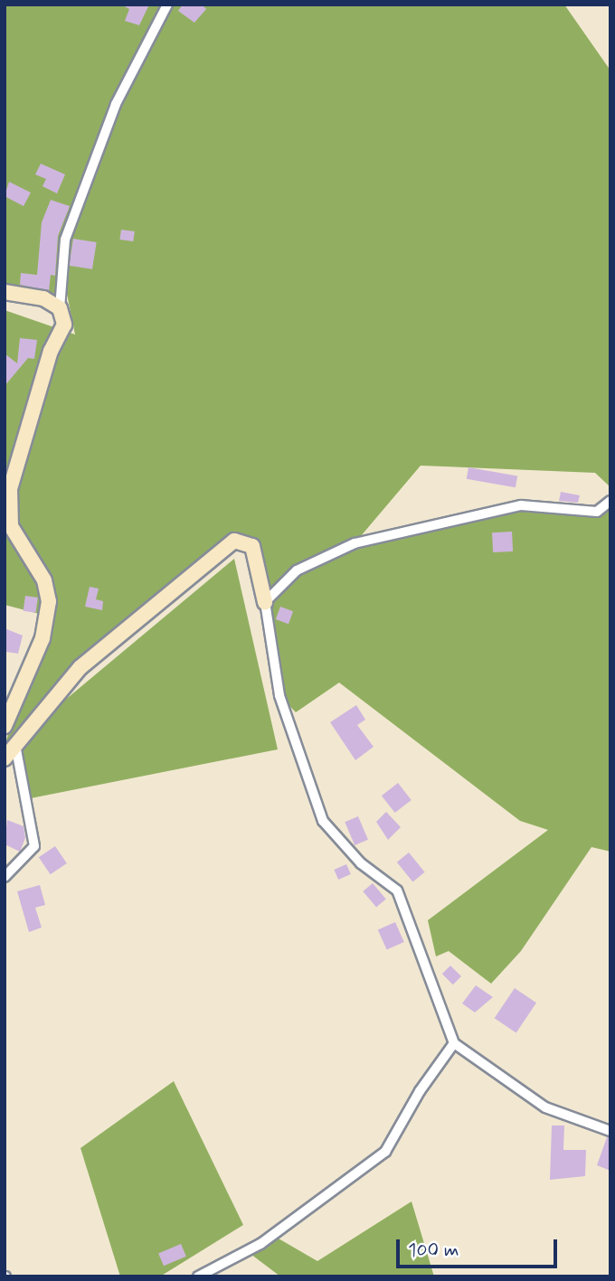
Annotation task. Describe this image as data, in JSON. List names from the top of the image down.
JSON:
{
  "scale_bar": "100 m"
}
